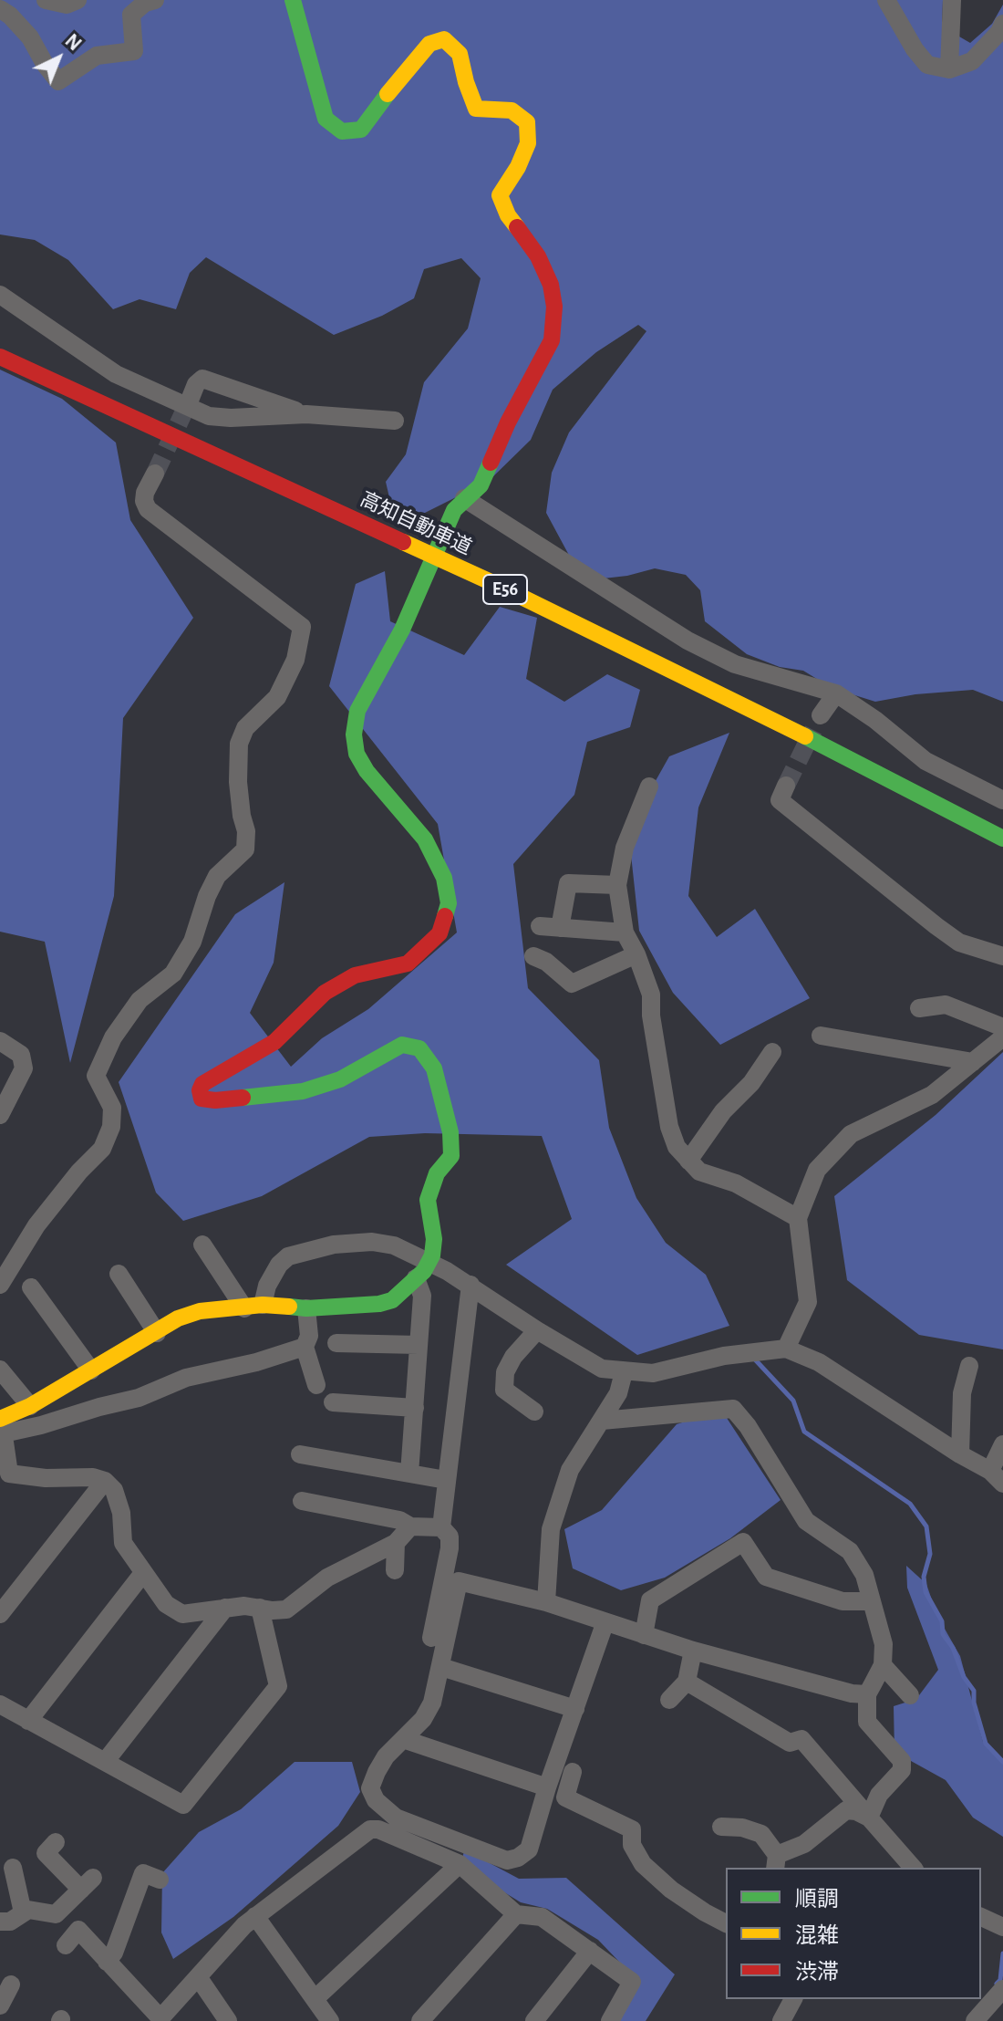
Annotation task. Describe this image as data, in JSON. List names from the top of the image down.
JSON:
{
  "streets": {
    "main road": ["高知自動車道", "E56"]
  },
  "legend": ["順調", "混雑", "渋滞"],
  "north": "top right"
}
